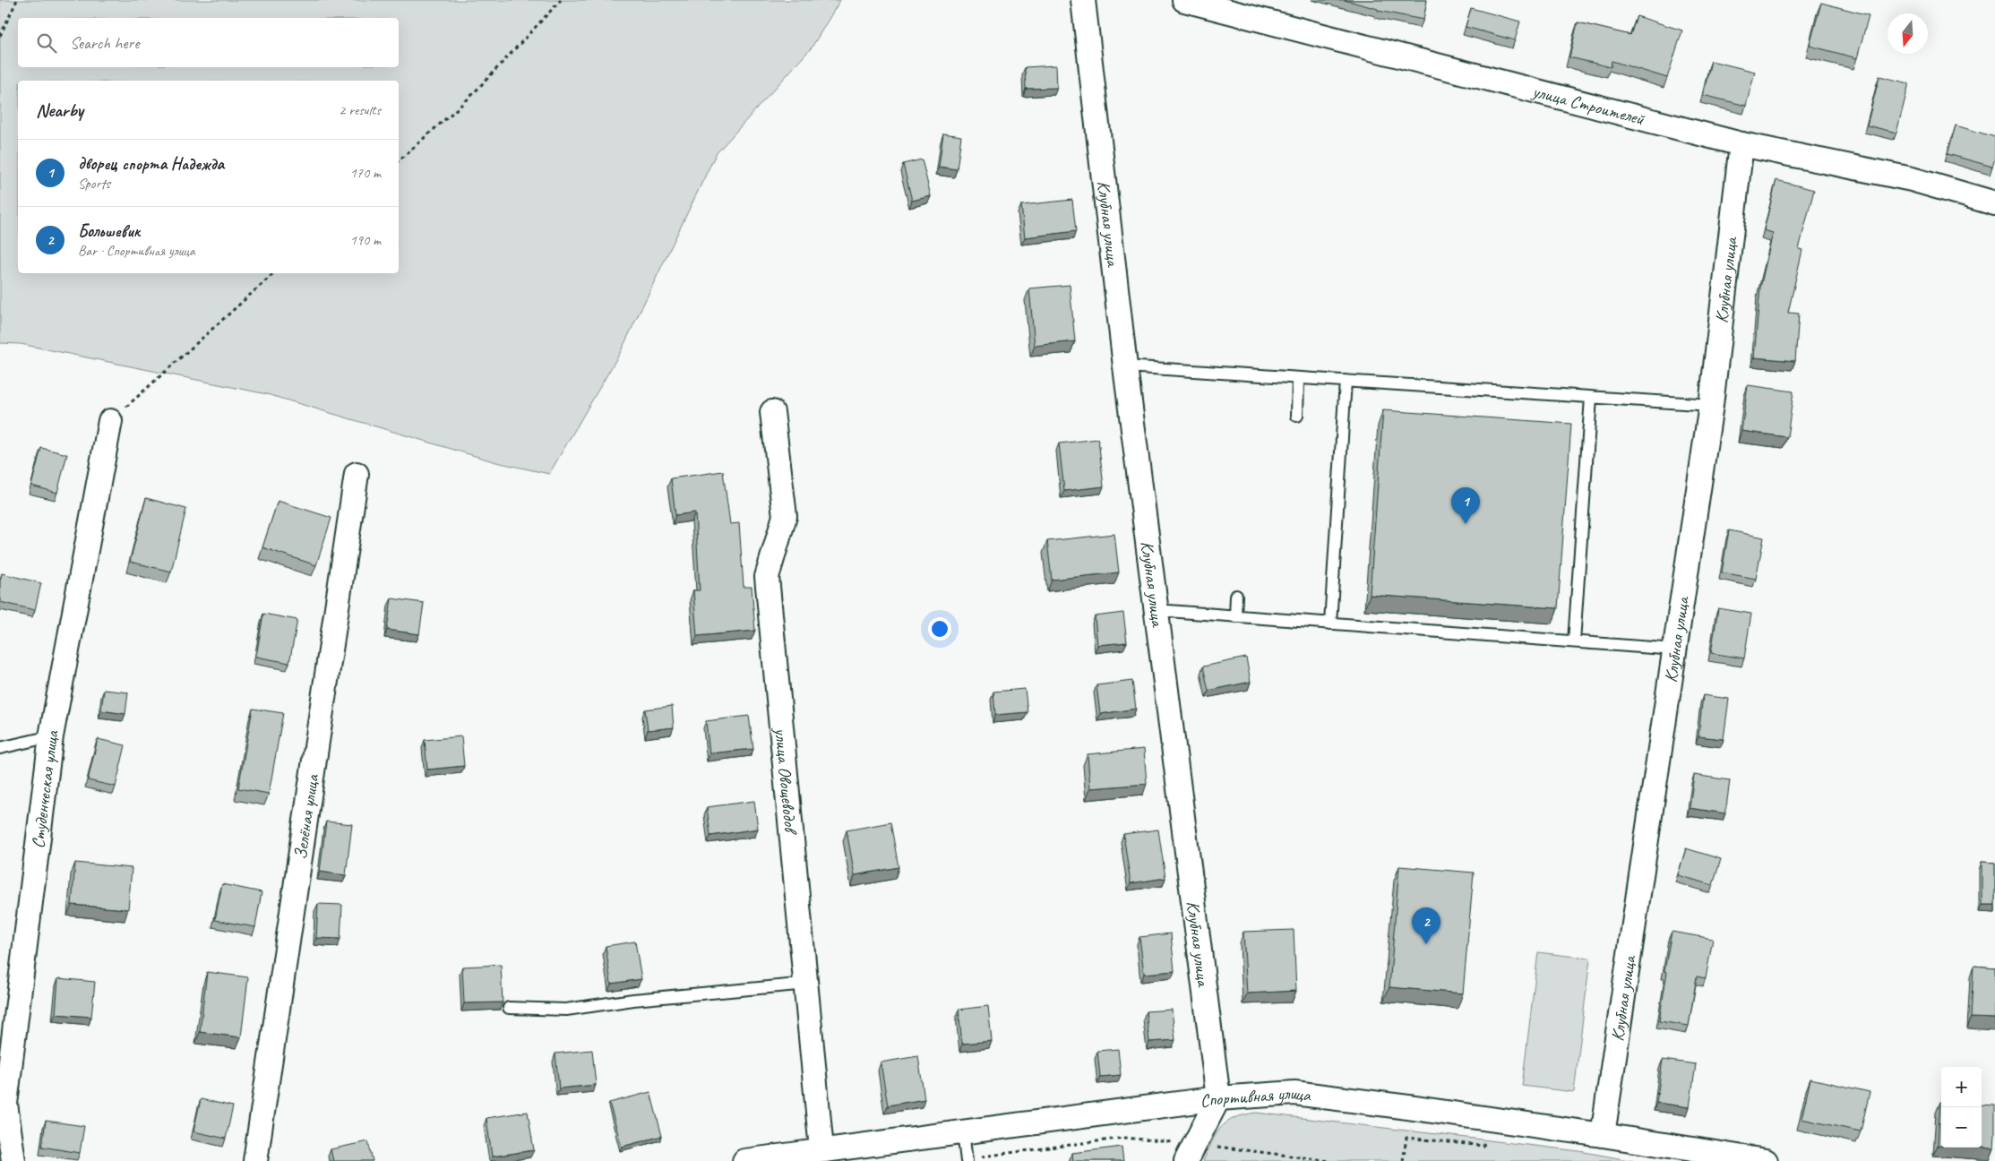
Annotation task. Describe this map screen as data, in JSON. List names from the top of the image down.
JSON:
{
  "streets": {
    "street": [
      "улица Строителей",
      "Клубная улица",
      "улица Овощеводов",
      "Студенческая улица",
      "Зелёная улица",
      "Спортивная улица"
    ]
  },
  "crossings": [
    ["улица Строителей", "Клубная улица"],
    ["Клубная улица", "Спортивная улица"],
    ["улица Овощеводов", "Спортивная улица"]
  ],
  "north": "bottom",
  "page": {
    "search": "Search here",
    "heading": ["Nearby", "2 results"],
    "list": [
      {
        "mark": "1",
        "name": "дворец спорта Надежда",
        "note": "Sports",
        "value": "170 m"
      },
      {
        "mark": "2",
        "name": "Большевик",
        "note": "Bar · Спортивная улица",
        "value": "190 m"
      }
    ],
    "pins": ["1", "2"],
    "map_buttons": ["+", "−"]
  }
}
